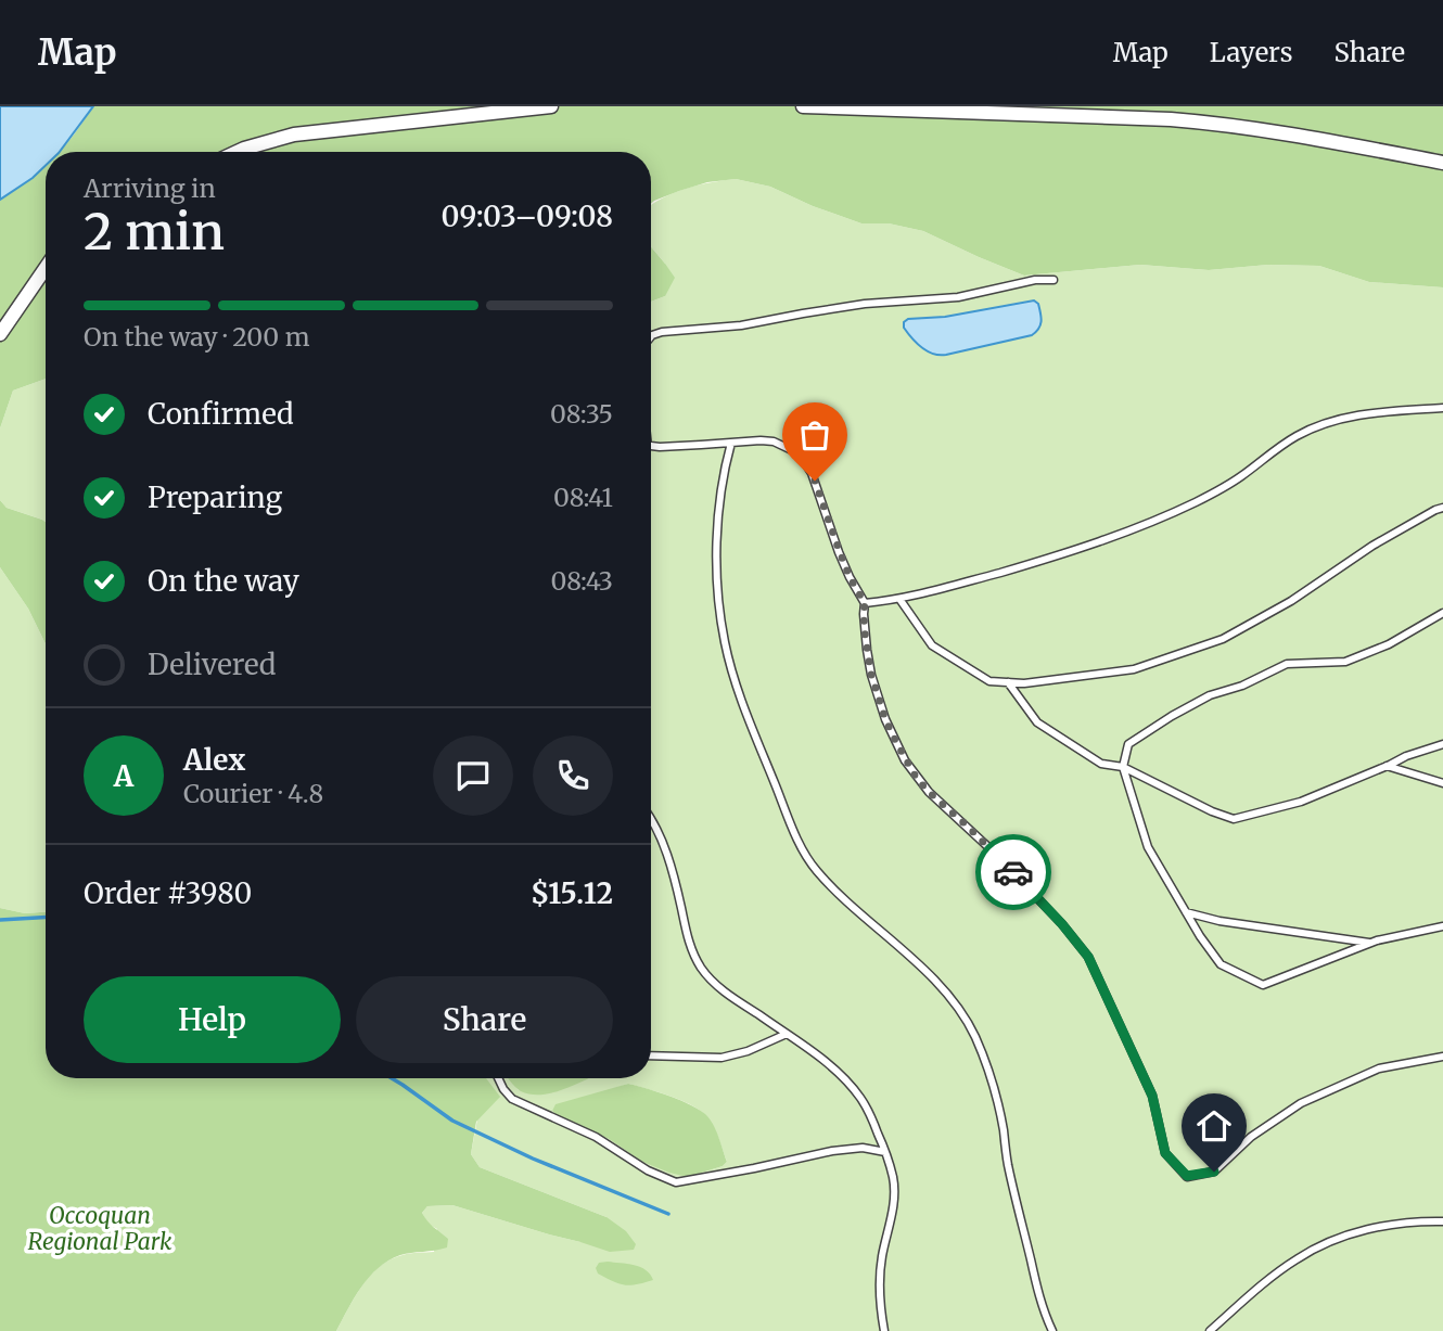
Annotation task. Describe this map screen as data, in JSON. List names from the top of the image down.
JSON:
{
  "parks": ["Occoquan Regional Park"],
  "page": {
    "header": "Map",
    "nav": ["Map", "Layers", "Share"],
    "heading": ["2 min", "Arriving in", "09:03–09:08"],
    "panel": [
      "Alex",
      "Courier · 4.8",
      "Order #3980",
      "$15.12"
    ],
    "bar": "On the way · 200 m",
    "list": [
      ["Confirmed", "08:35"],
      ["Preparing", "08:41"],
      ["On the way", "08:43"],
      "Delivered"
    ],
    "round": "A",
    "buttons": ["Help", "Share"]
  }
}
